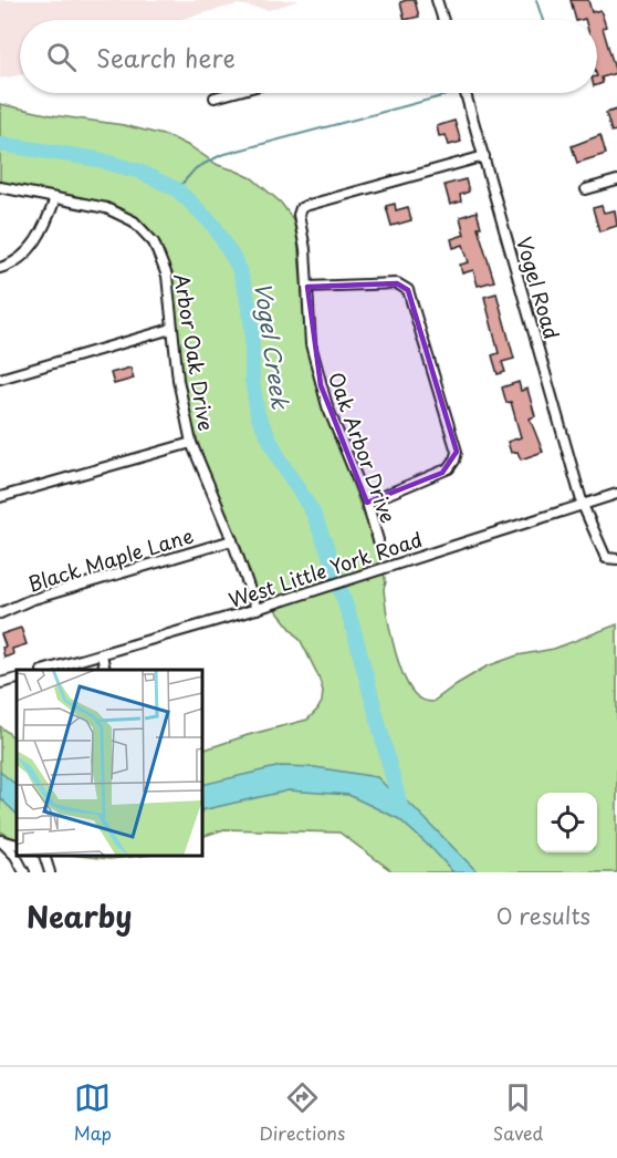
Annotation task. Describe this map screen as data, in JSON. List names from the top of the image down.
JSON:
{
  "streets": {
    "street": [
      "Vogel Road",
      "Arbor Oak Drive",
      "Oak Arbor Drive",
      "Black Maple Lane",
      "West Little York Road"
    ]
  },
  "crossings": [
    ["Vogel Road", "Oak Arbor Drive"],
    ["Vogel Road", "West Little York Road"],
    ["Arbor Oak Drive", "Black Maple Lane"],
    ["Arbor Oak Drive", "West Little York Road"]
  ],
  "water": ["Vogel Creek"],
  "page": {
    "search": "Search here",
    "heading": ["Nearby", "0 results"],
    "nav": ["Map", "Directions", "Saved"]
  }
}
